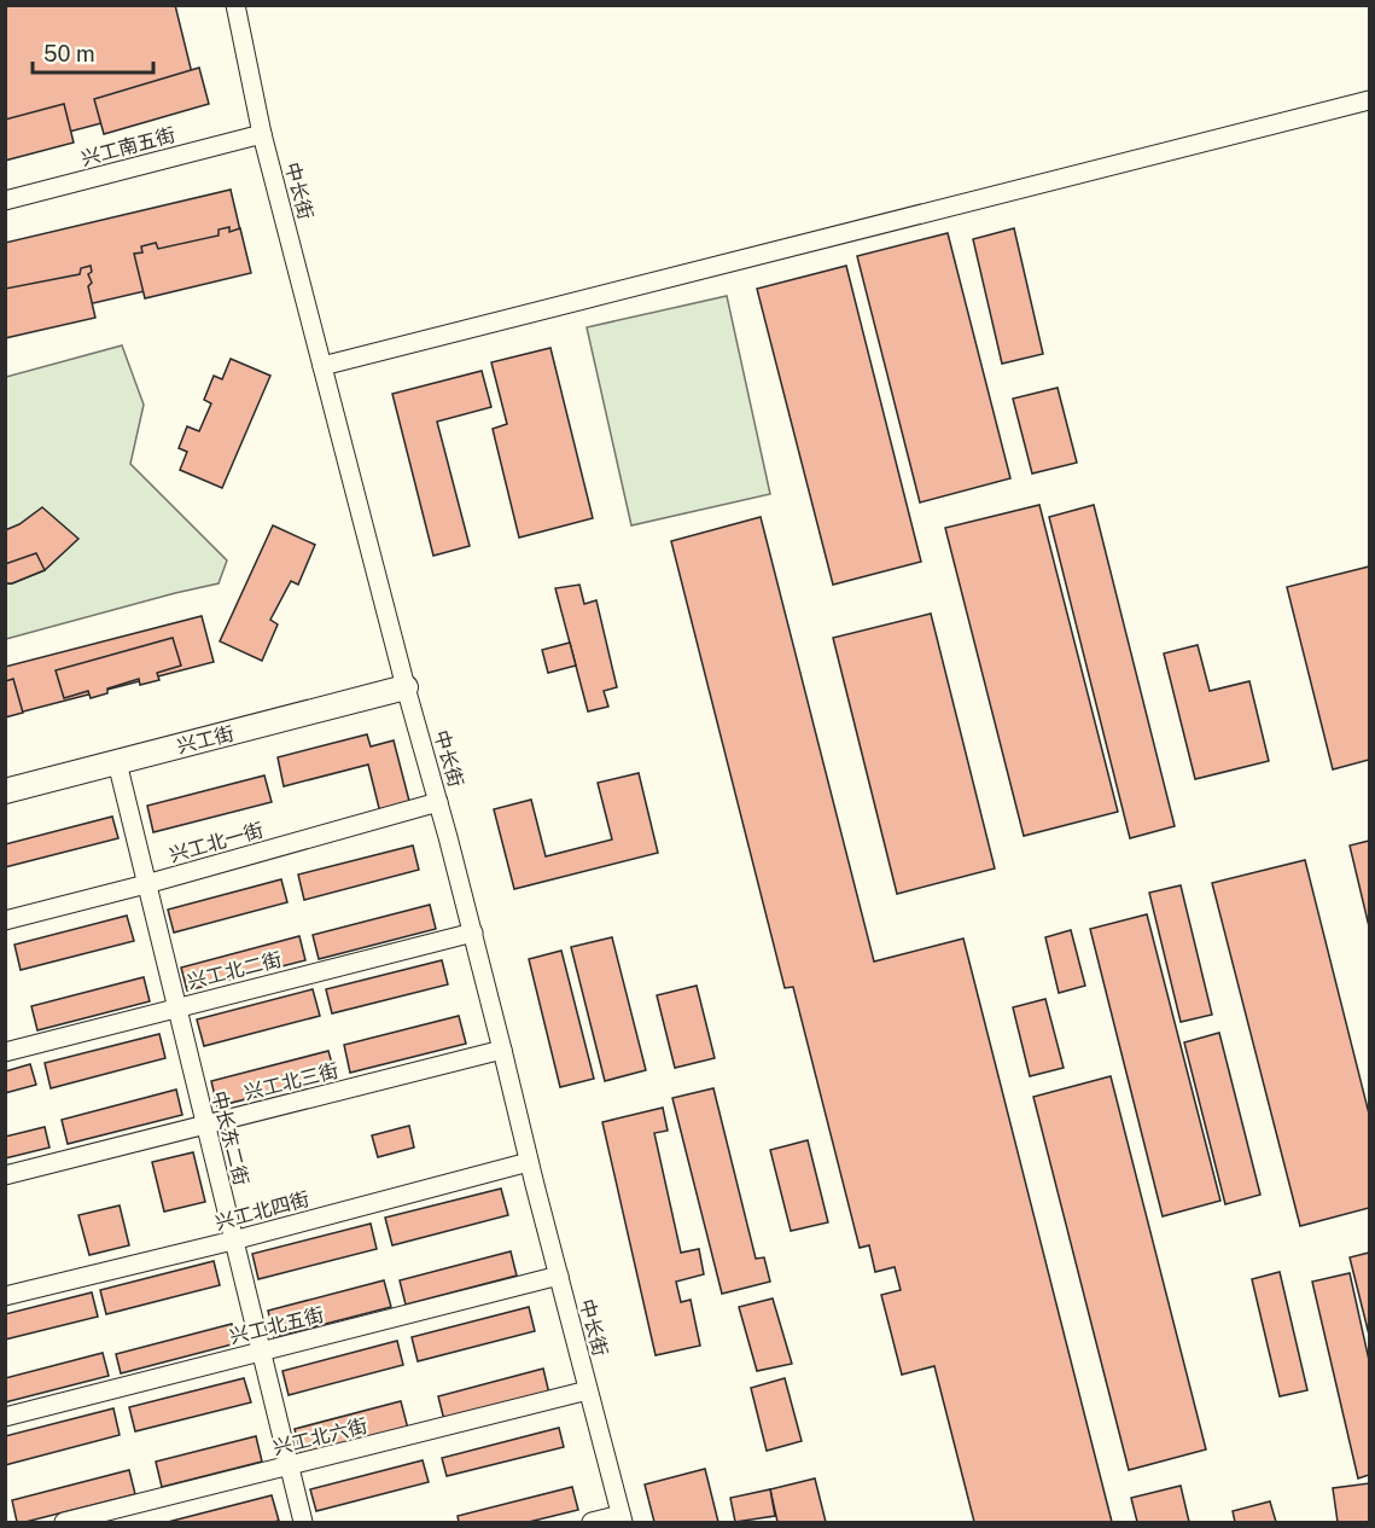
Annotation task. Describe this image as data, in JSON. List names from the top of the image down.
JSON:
{
  "streets": {
    "main road": ["兴工街"],
    "street": [
      "兴工南五街",
      "中长街",
      "兴工北一街",
      "兴工北二街",
      "兴工北三街",
      "中长东二街",
      "兴工北四街",
      "兴工北五街",
      "兴工北六街"
    ]
  },
  "crossings": [
    ["兴工南五街", "中长街"],
    ["中长街", "兴工街"],
    ["中长街", "兴工北一街"],
    ["中长街", "兴工北二街"],
    ["中长街", "兴工北三街"],
    ["中长街", "兴工北四街"],
    ["中长街", "兴工北五街"],
    ["中长街", "兴工北六街"],
    ["兴工街", "中长东二街"],
    ["兴工北一街", "中长东二街"],
    ["兴工北二街", "中长东二街"],
    ["兴工北三街", "中长东二街"],
    ["中长东二街", "兴工北四街"],
    ["中长东二街", "兴工北五街"],
    ["中长东二街", "兴工北六街"]
  ],
  "scale_bar": "50 m"
}
